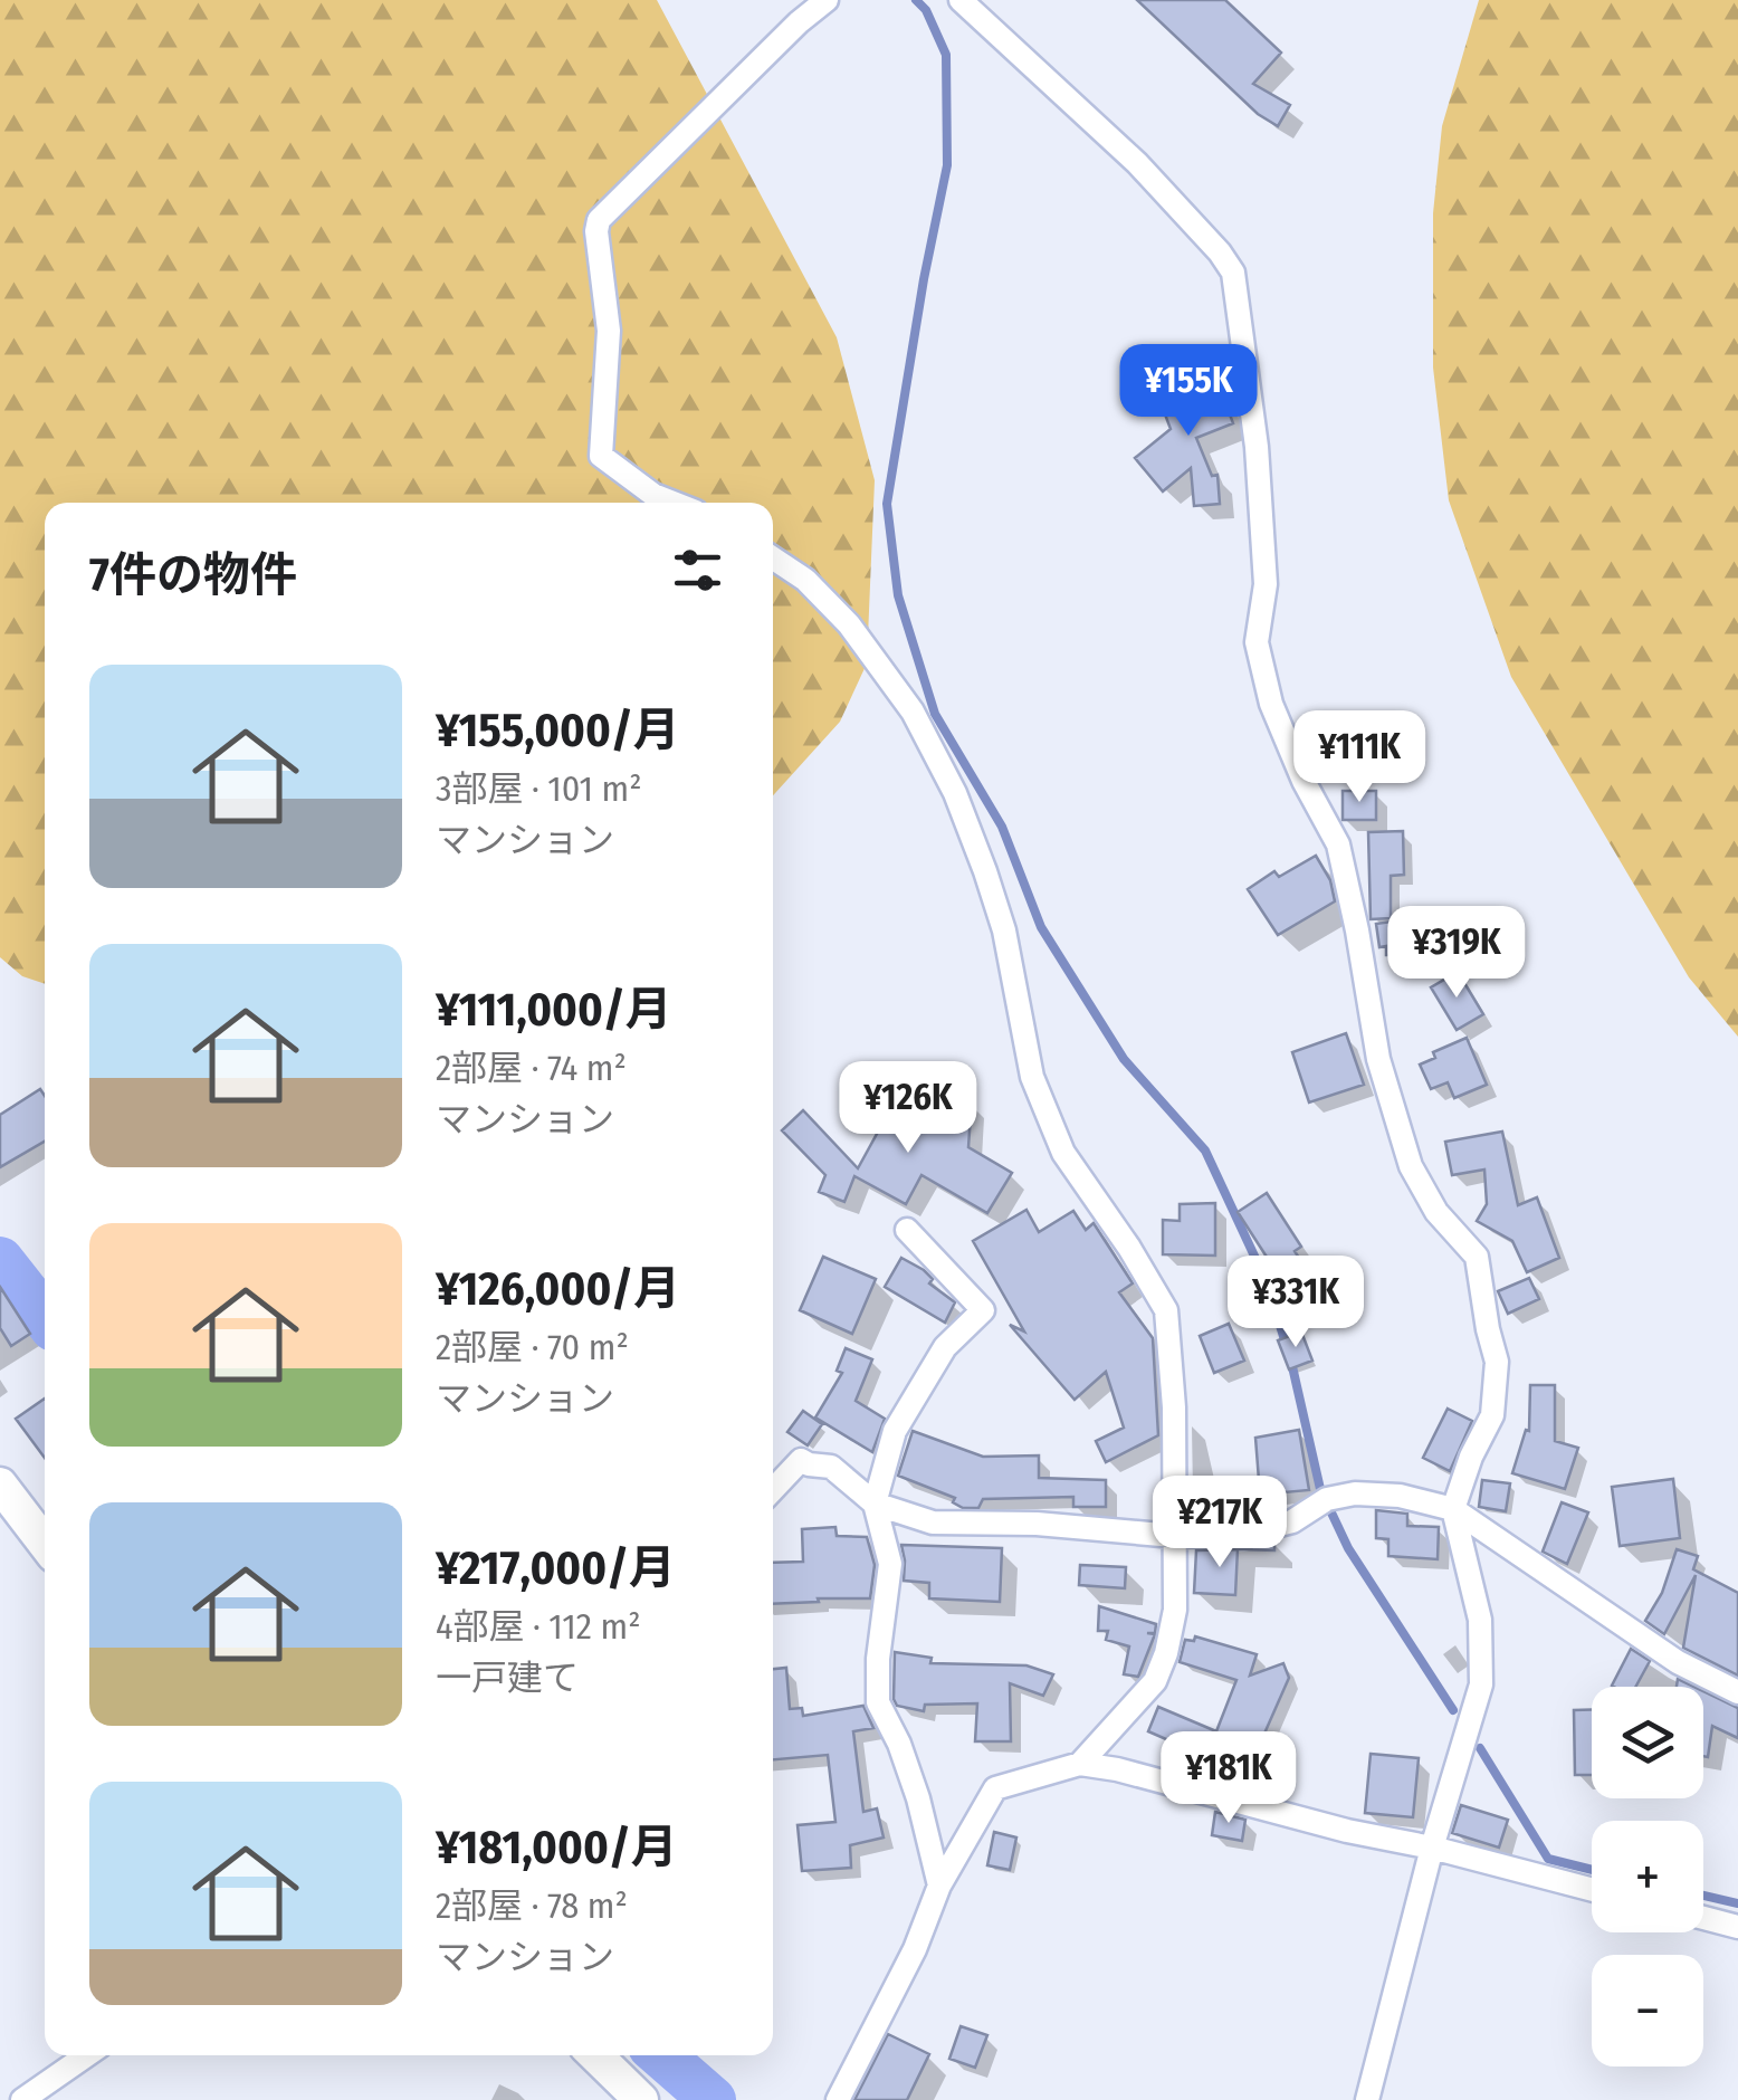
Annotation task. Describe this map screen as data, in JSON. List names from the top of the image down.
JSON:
{
  "page": {
    "price": [
      "¥155K",
      "¥111K",
      "¥319K",
      "¥126K",
      "¥331K",
      "¥217K",
      "¥181K"
    ],
    "heading": "7件の物件",
    "list": [
      {
        "name": "¥155,000/月",
        "note": "3部屋 · 101 m² · マンション"
      },
      {
        "name": "¥111,000/月",
        "note": "2部屋 · 74 m² · マンション"
      },
      {
        "name": "¥126,000/月",
        "note": "2部屋 · 70 m² · マンション"
      },
      {
        "name": "¥217,000/月",
        "note": "4部屋 · 112 m² · 一戸建て"
      },
      {
        "name": "¥181,000/月",
        "note": "2部屋 · 78 m² · マンション"
      }
    ],
    "map_buttons": ["+", "−"]
  }
}
